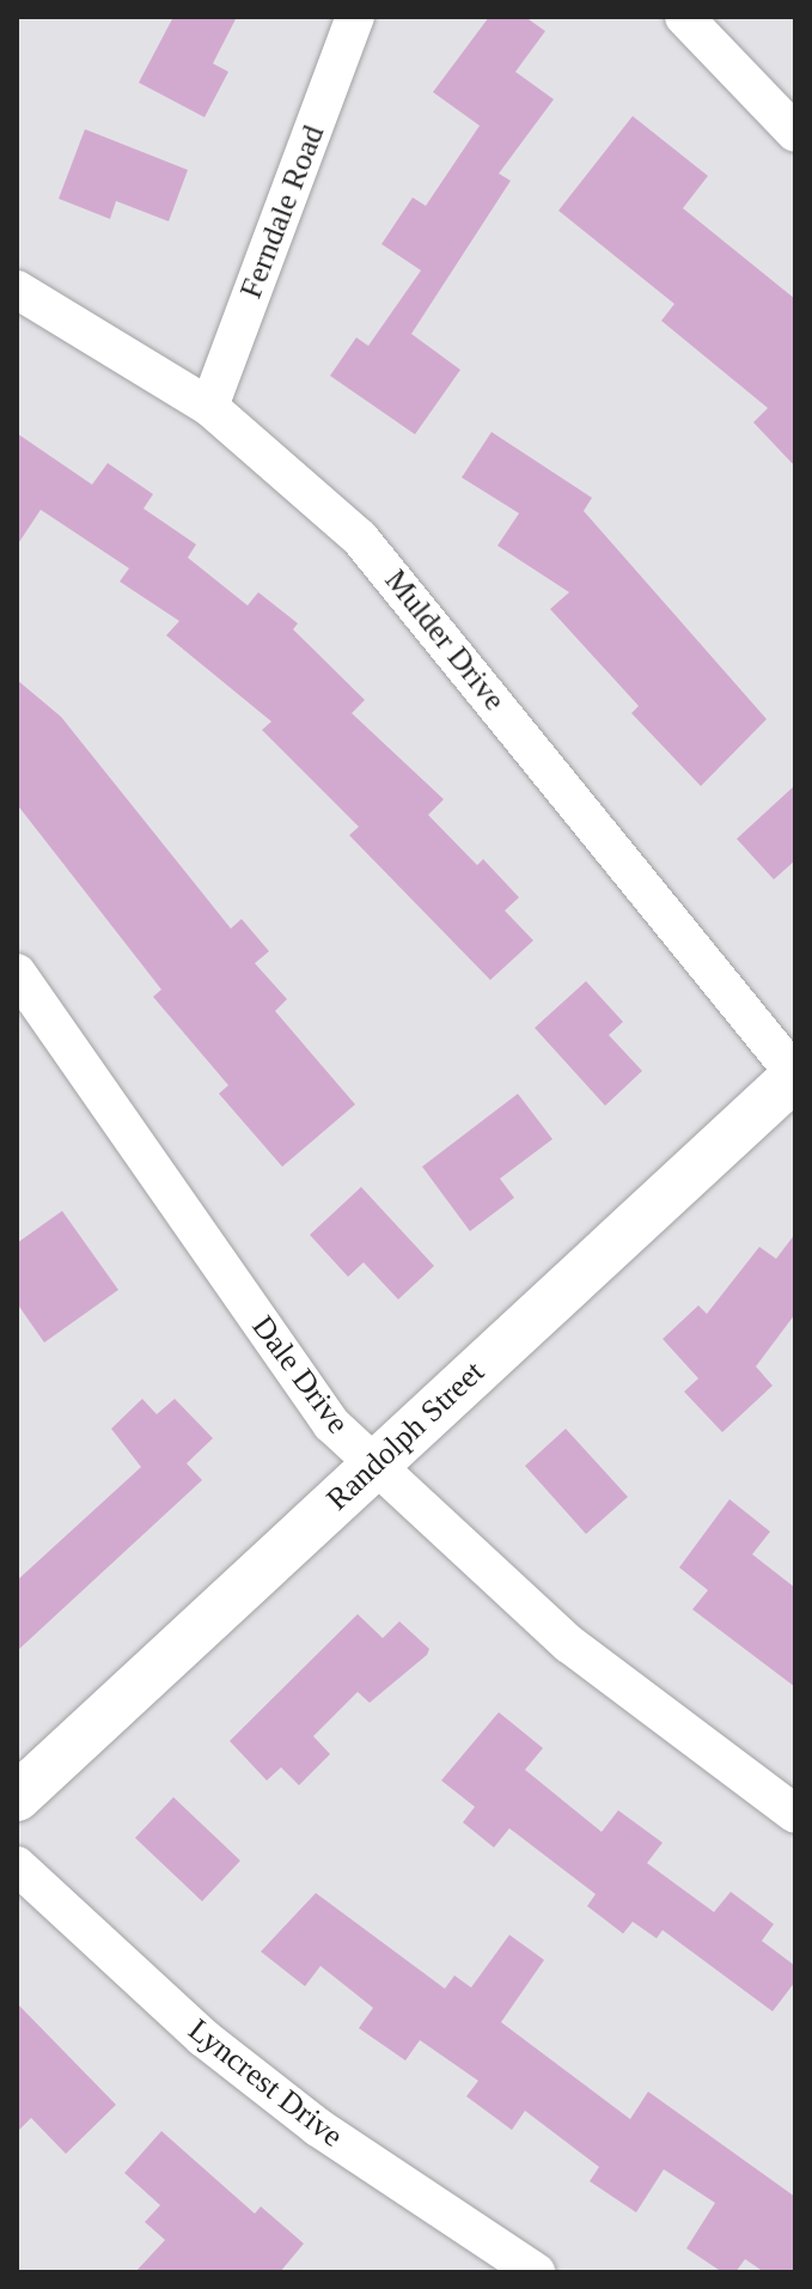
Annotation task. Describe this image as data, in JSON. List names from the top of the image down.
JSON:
{
  "streets": {
    "street": [
      "Ferndale Road",
      "Mulder Drive",
      "Dale Drive",
      "Randolph Street",
      "Lyncrest Drive"
    ]
  },
  "crossings": [
    ["Ferndale Road", "Mulder Drive"],
    ["Mulder Drive", "Randolph Street"],
    ["Dale Drive", "Randolph Street"]
  ]
}
